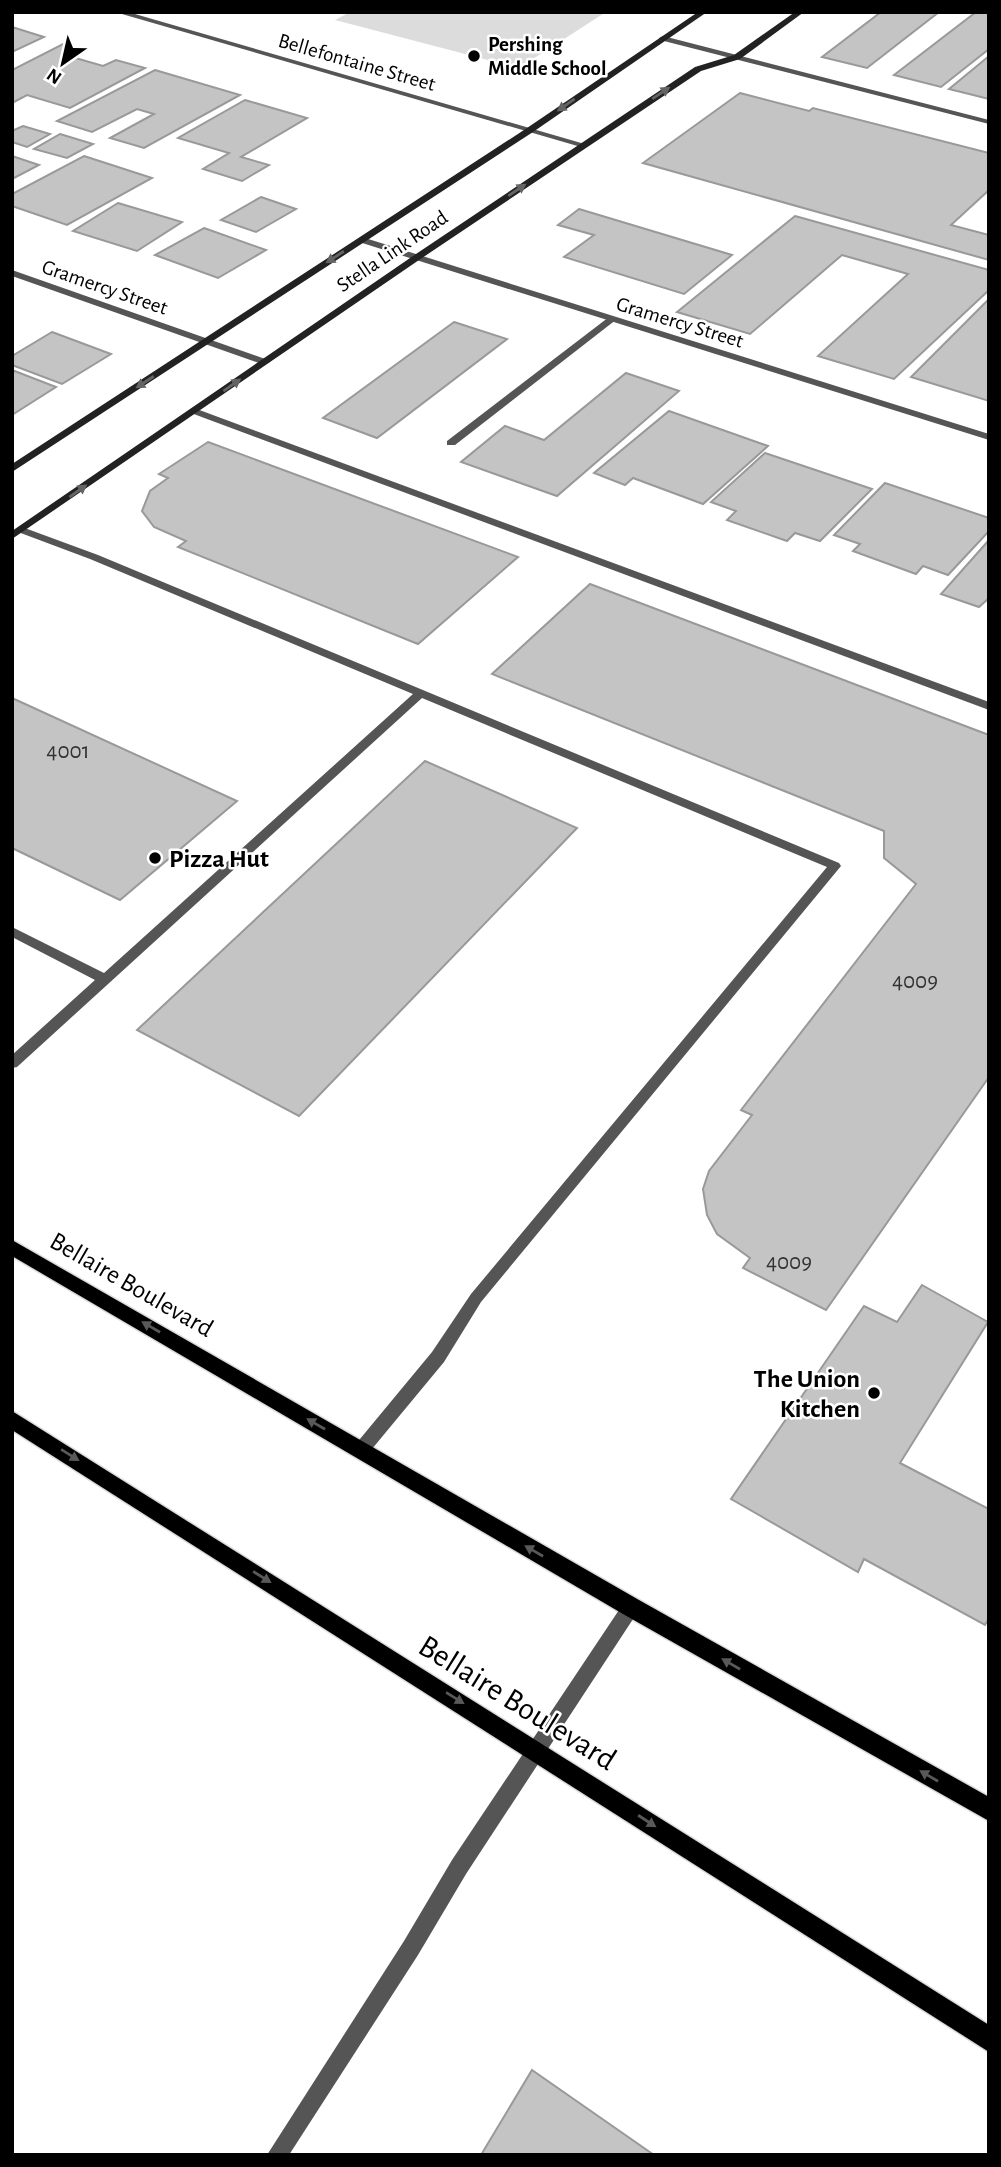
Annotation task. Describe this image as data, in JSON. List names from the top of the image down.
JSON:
{
  "streets": {
    "main road": ["Stella Link Road", "Bellaire Boulevard"],
    "street": ["Bellefontaine Street", "Gramercy Street"]
  },
  "crossings": [
    ["Bellefontaine Street", "Stella Link Road"],
    ["Stella Link Road", "Gramercy Street"]
  ],
  "places": ["Pershing Middle School", "Pizza Hut", "The Union Kitchen"],
  "house_numbers": ["4001", "4009", "4009"],
  "north": "bottom left"
}
